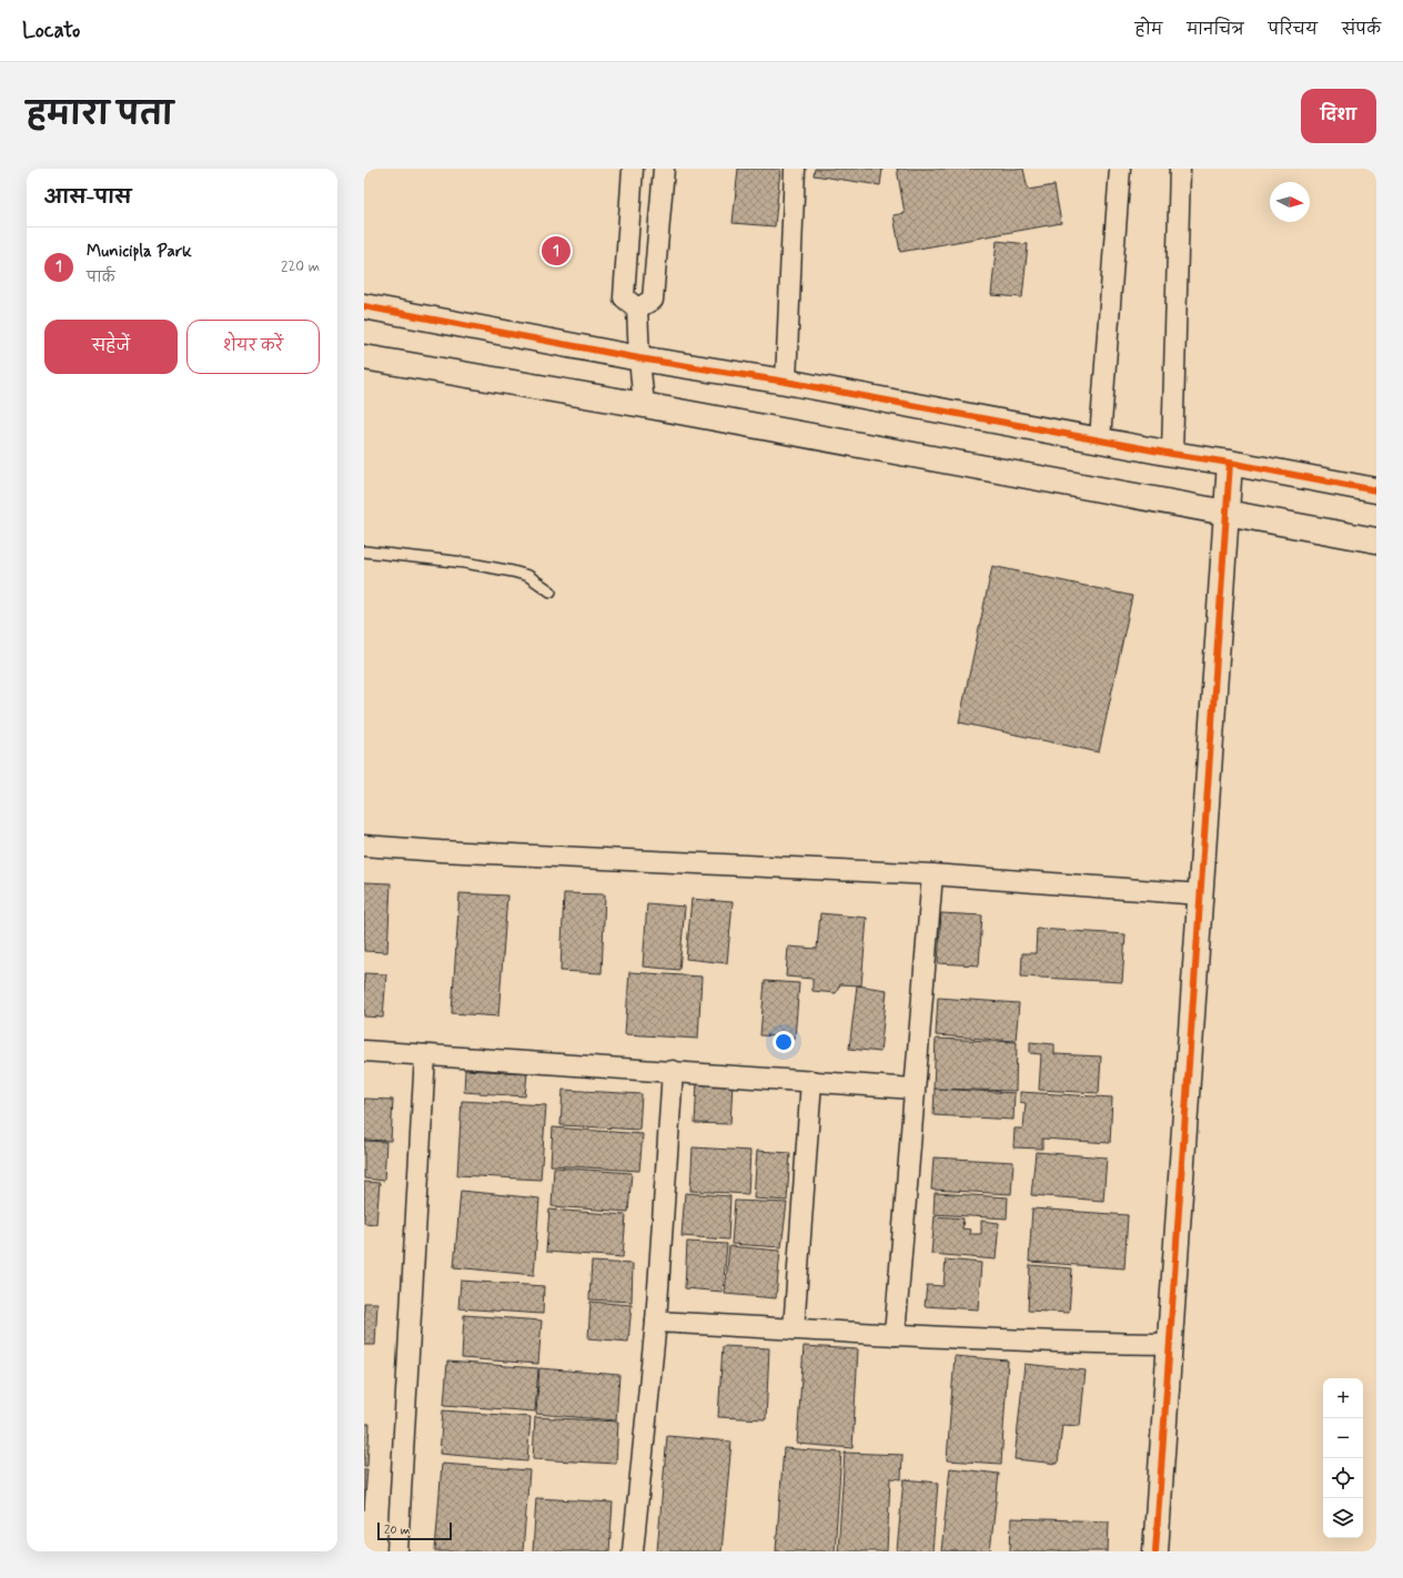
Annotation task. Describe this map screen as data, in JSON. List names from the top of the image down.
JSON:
{
  "scale_bar": "20 m",
  "north": "right",
  "page": {
    "header": "Locato",
    "nav": [
      "होम",
      "मानचित्र",
      "परिचय",
      "संपर्क"
    ],
    "title": "हमारा पता",
    "buttons": [
      "दिशा",
      ["सहेजें", "शेयर करें"]
    ],
    "heading": "आस-पास",
    "list": [
      {
        "mark": "1",
        "name": "Municipla Park",
        "note": "पार्क",
        "value": "220 m"
      }
    ],
    "pins": "1",
    "map_buttons": ["+", "−"],
    "scale": "20 m"
  }
}
